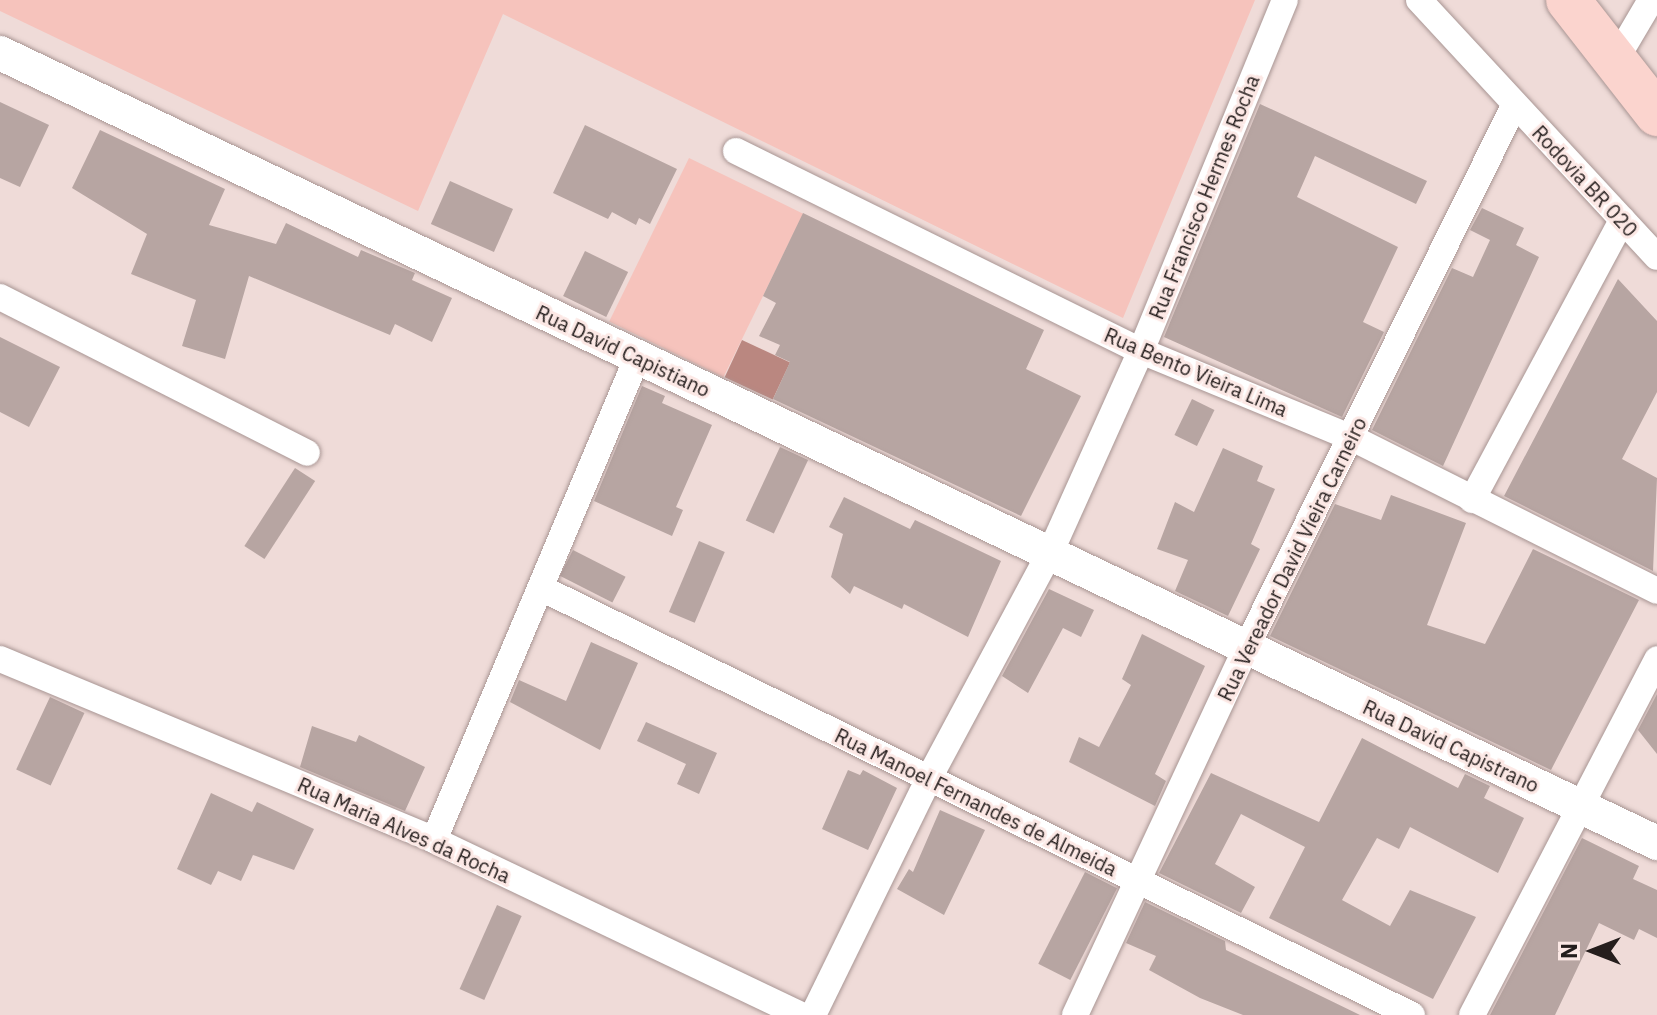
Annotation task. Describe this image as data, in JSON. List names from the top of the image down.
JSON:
{
  "streets": {
    "street": [
      "Rodovia BR 020",
      "Rua Francisco Hermes Rocha",
      "Rua David Capistiano",
      "Rua Bento Vieira Lima",
      "Rua Vereador David Vieira Carneiro",
      "Rua David Capistrano",
      "Rua Manoel Fernandes de Almeida",
      "Rua Maria Alves da Rocha"
    ]
  },
  "crossings": [
    ["Rodovia BR 020", "Rua Vereador David Vieira Carneiro"],
    ["Rua Francisco Hermes Rocha", "Rua David Capistiano"],
    ["Rua Francisco Hermes Rocha", "Rua Bento Vieira Lima"],
    ["Rua Francisco Hermes Rocha", "Rua Manoel Fernandes de Almeida"],
    ["Rua David Capistiano", "Rua Vereador David Vieira Carneiro"],
    ["Rua David Capistiano", "Rua David Capistrano"],
    ["Rua Bento Vieira Lima", "Rua Vereador David Vieira Carneiro"],
    ["Rua Vereador David Vieira Carneiro", "Rua David Capistrano"],
    ["Rua Vereador David Vieira Carneiro", "Rua Manoel Fernandes de Almeida"]
  ],
  "north": "left"
}
